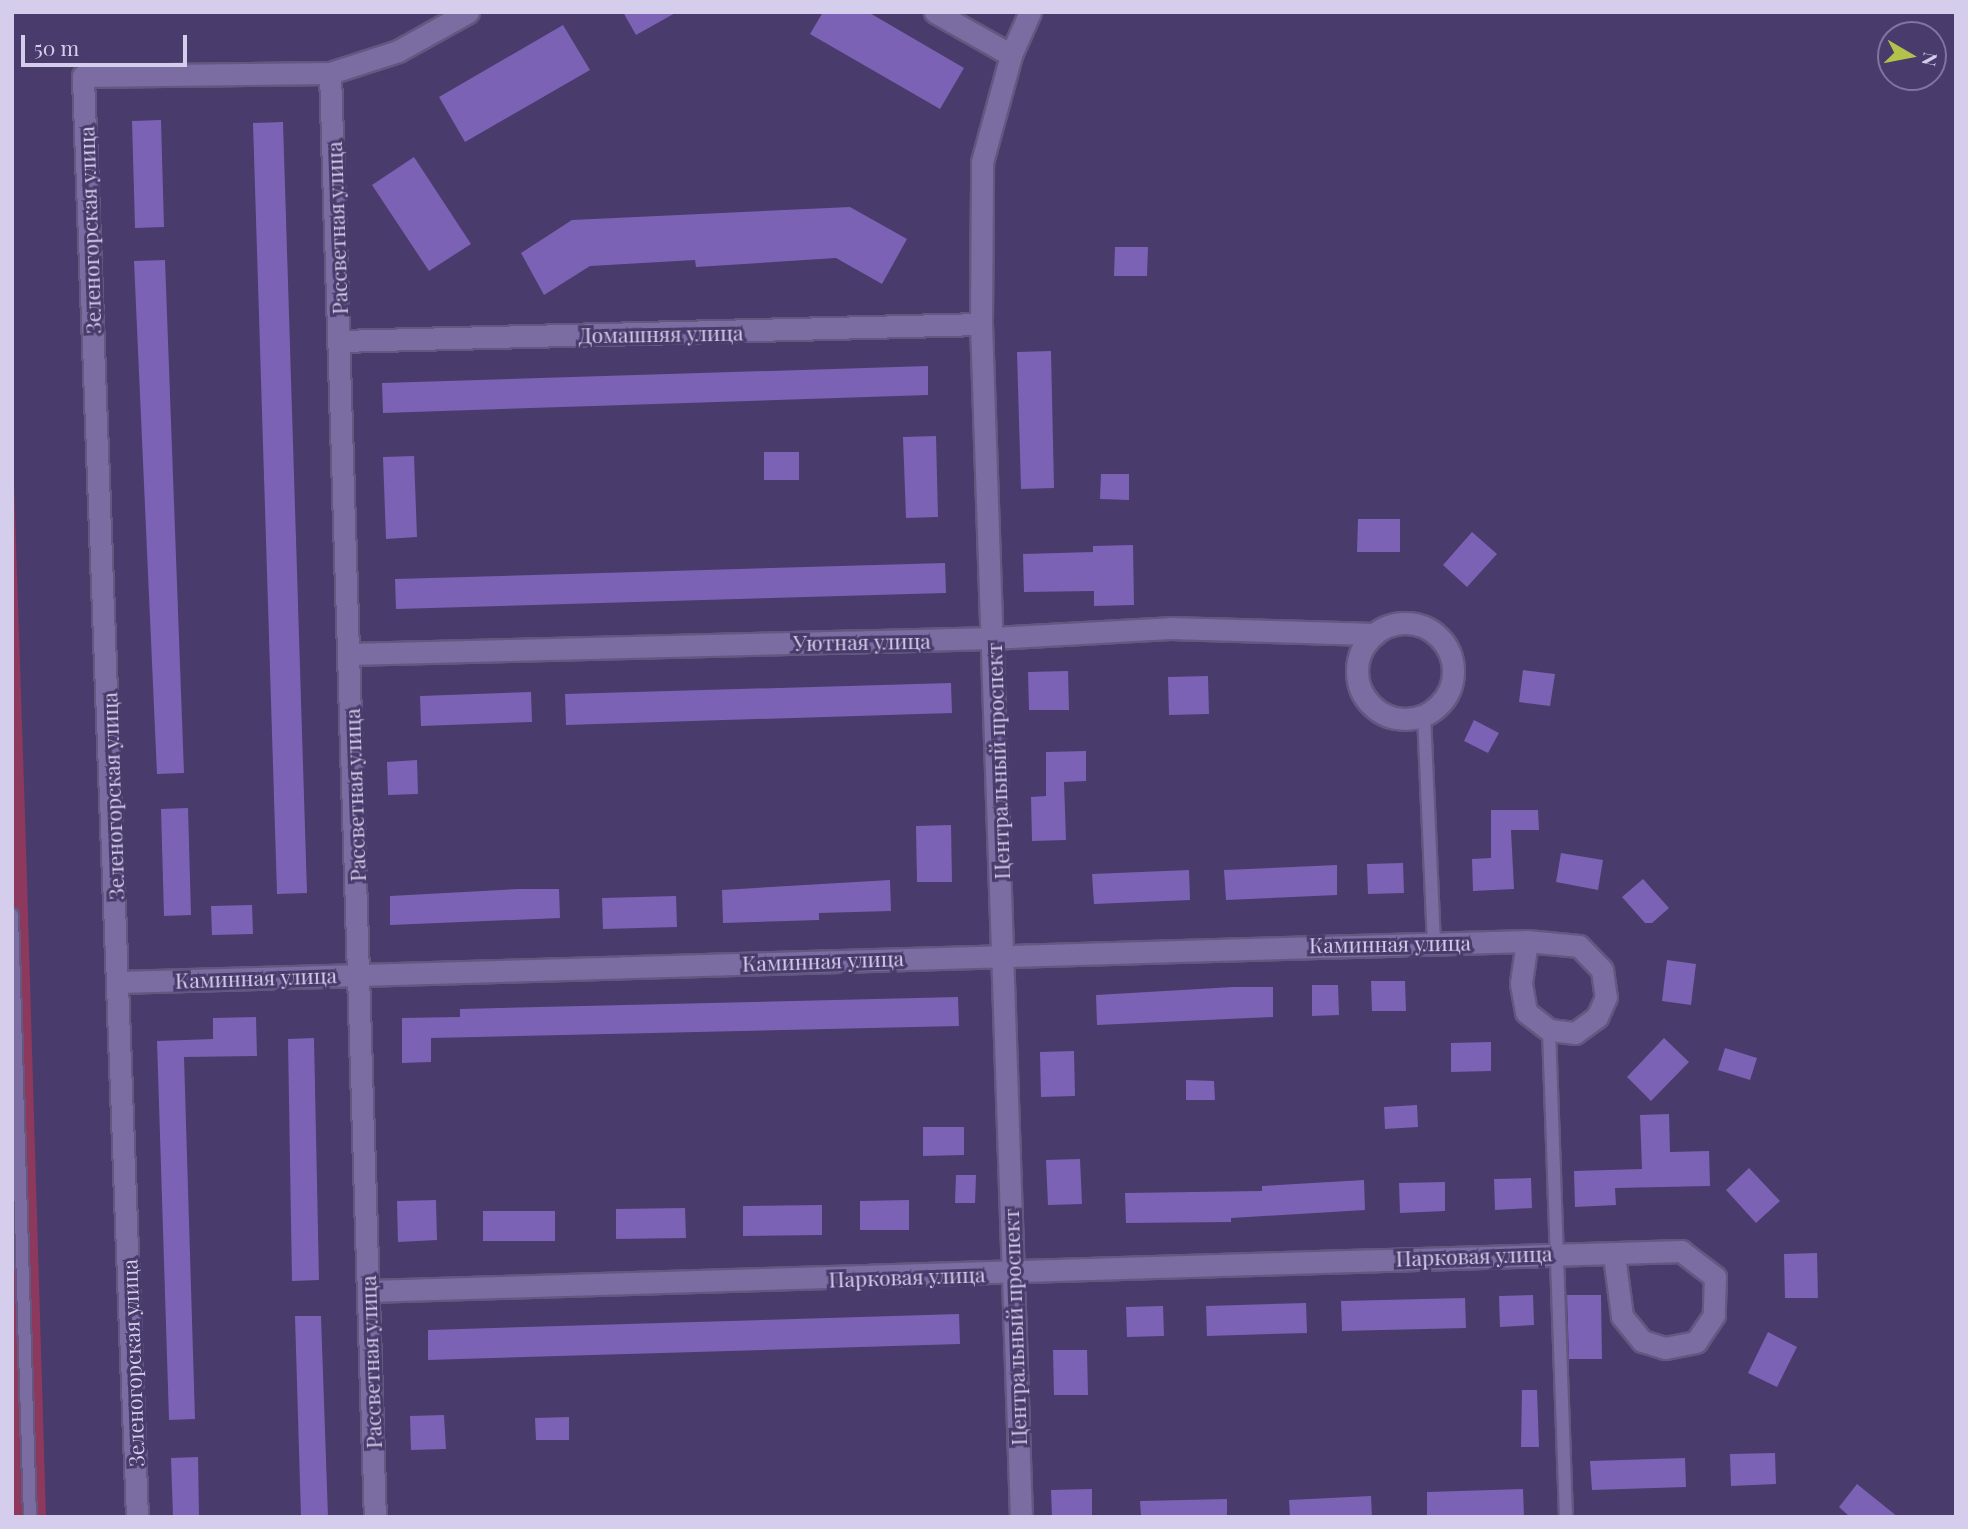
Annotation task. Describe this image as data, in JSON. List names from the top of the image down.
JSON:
{
  "streets": {
    "street": [
      "Рассветная улица",
      "Зеленогорская улица",
      "Домашняя улица",
      "Уютная улица",
      "Центральный проспект",
      "Каминная улица",
      "Парковая улица"
    ]
  },
  "crossings": [
    ["Рассветная улица", "Зеленогорская улица"],
    ["Рассветная улица", "Домашняя улица"],
    ["Рассветная улица", "Уютная улица"],
    ["Рассветная улица", "Каминная улица"],
    ["Рассветная улица", "Парковая улица"],
    ["Зеленогорская улица", "Каминная улица"],
    ["Домашняя улица", "Центральный проспект"],
    ["Уютная улица", "Центральный проспект"],
    ["Центральный проспект", "Каминная улица"],
    ["Центральный проспект", "Парковая улица"]
  ],
  "scale_bar": "50 m",
  "north": "right"
}
